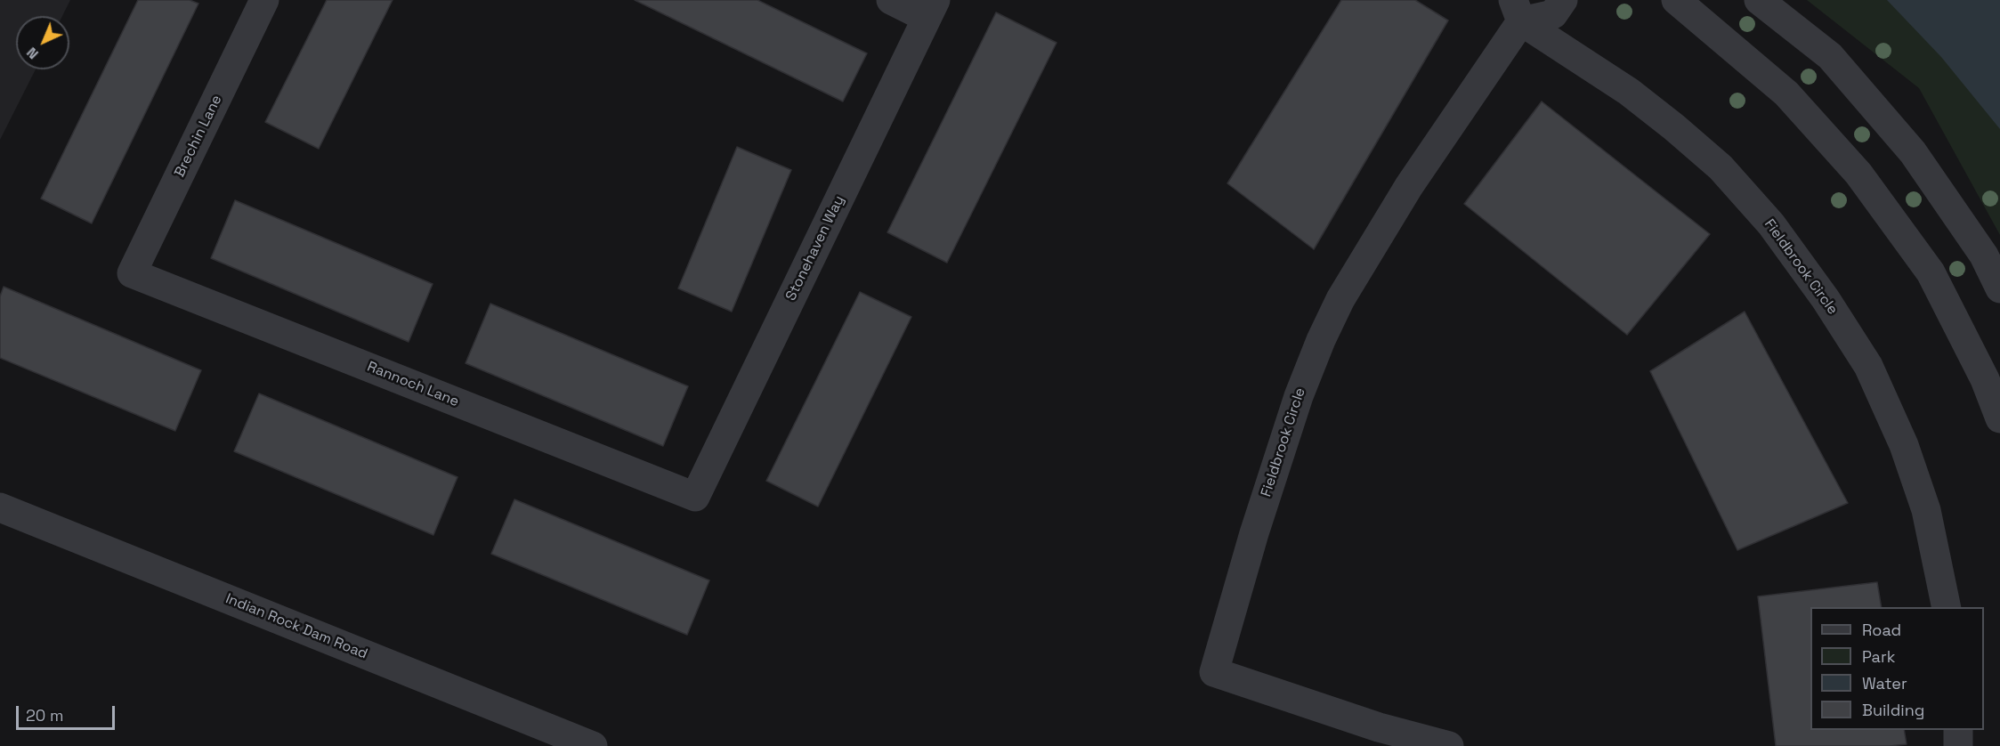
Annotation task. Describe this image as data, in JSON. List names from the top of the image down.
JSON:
{
  "streets": {
    "street": [
      "Brechin Lane",
      "Stonehaven Way",
      "Fieldbrook Circle",
      "Rannoch Lane",
      "Indian Rock Dam Road"
    ]
  },
  "crossings": [
    ["Brechin Lane", "Rannoch Lane"],
    ["Stonehaven Way", "Rannoch Lane"]
  ],
  "legend": [
    "Road",
    "Park",
    "Water",
    "Building"
  ],
  "scale_bar": "20 m",
  "north": "bottom left"
}
